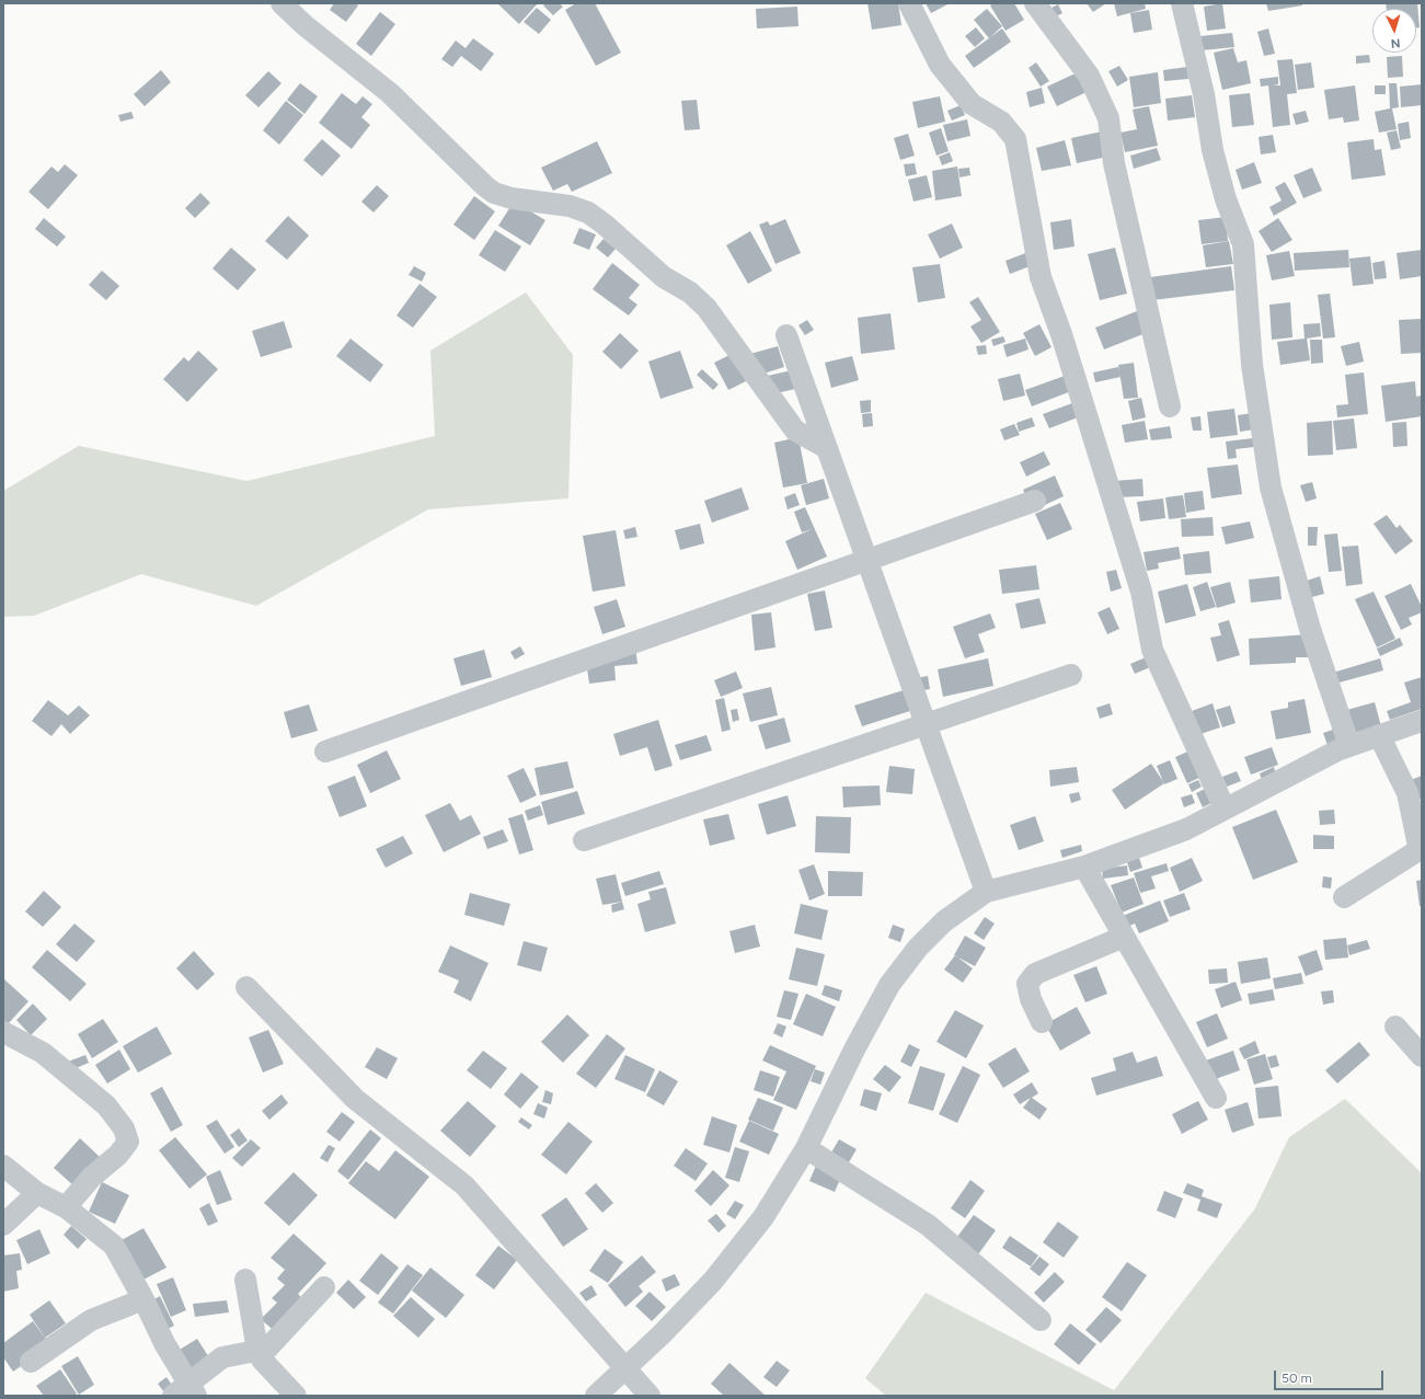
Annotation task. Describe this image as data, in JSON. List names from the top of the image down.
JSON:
{
  "scale_bar": "50 m",
  "north": "bottom"
}
